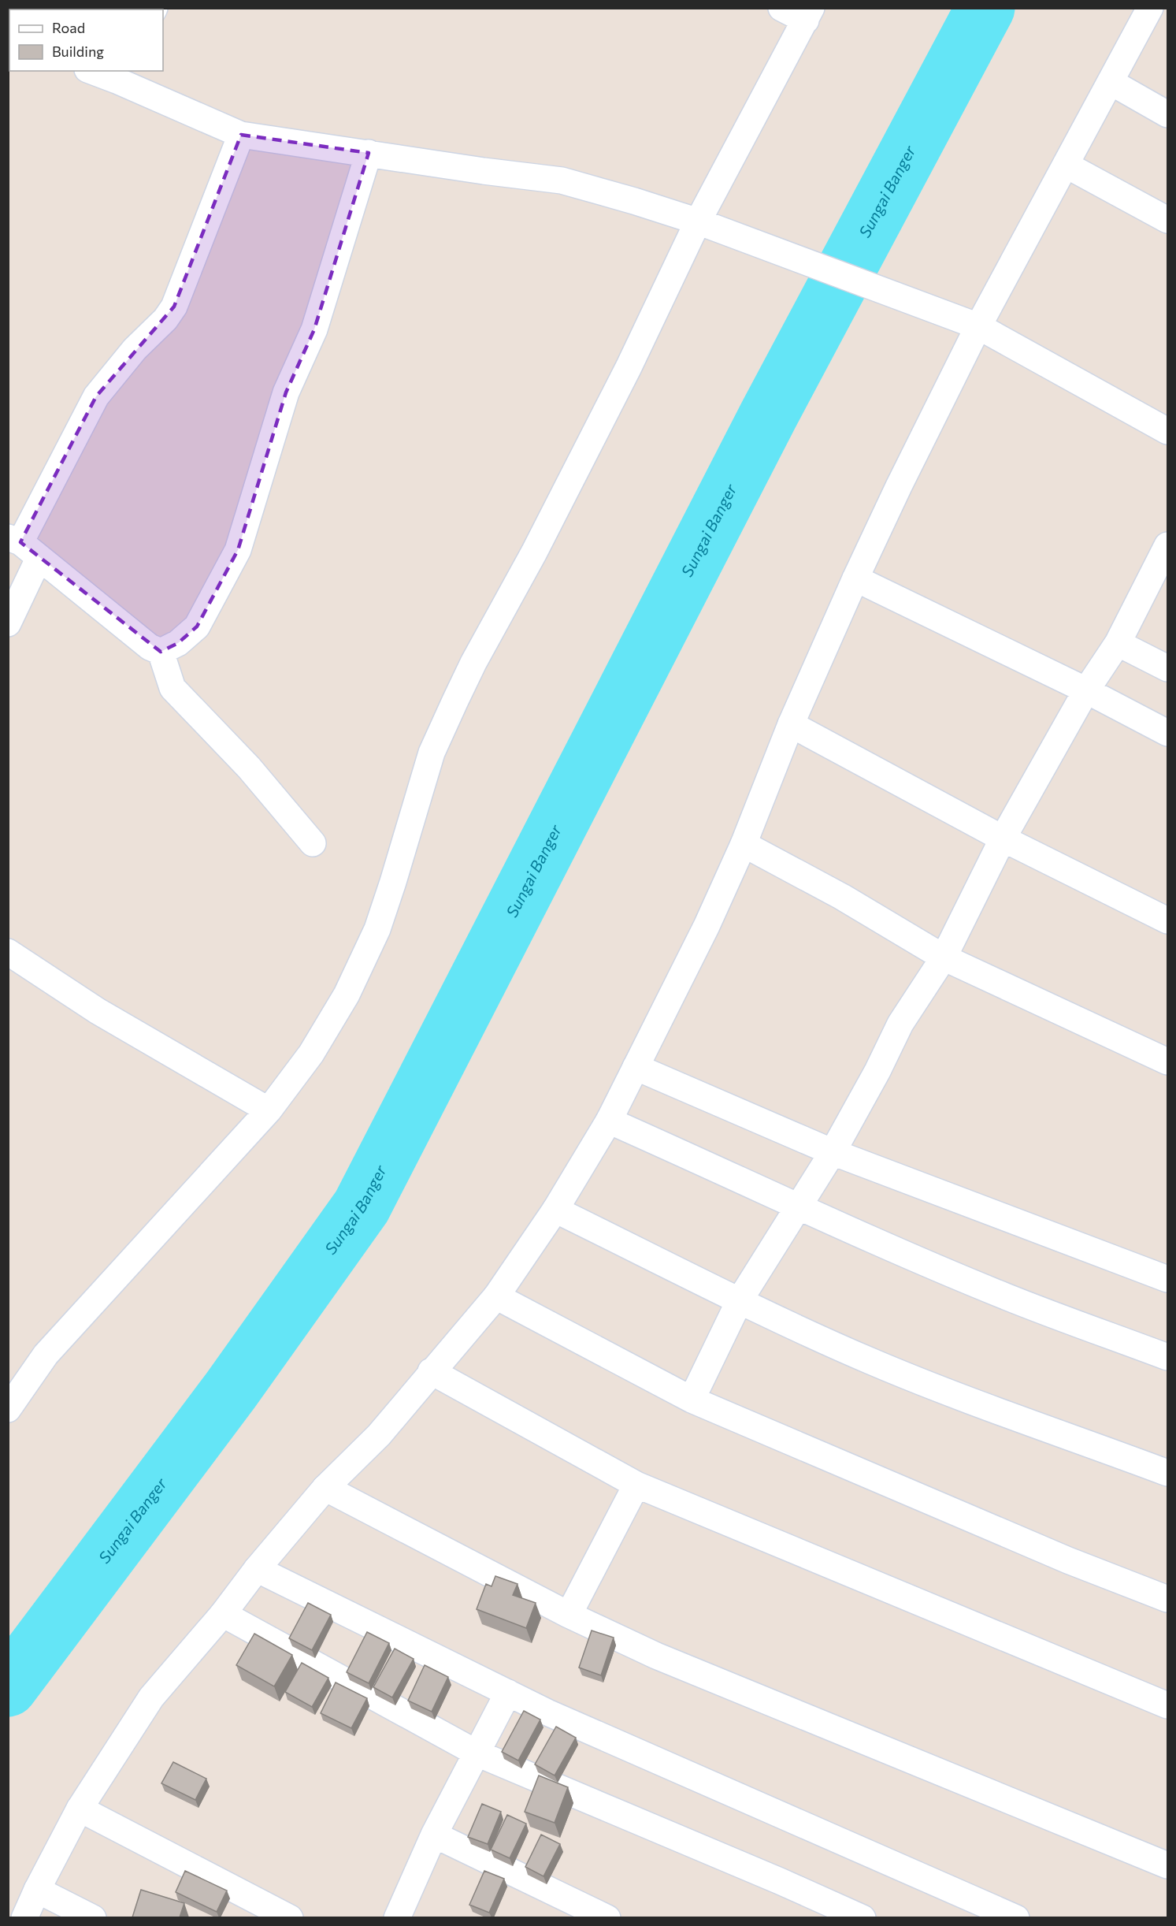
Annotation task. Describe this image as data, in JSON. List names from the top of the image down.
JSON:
{
  "water": ["Sungai Banger"],
  "legend": ["Road", "Building"]
}
